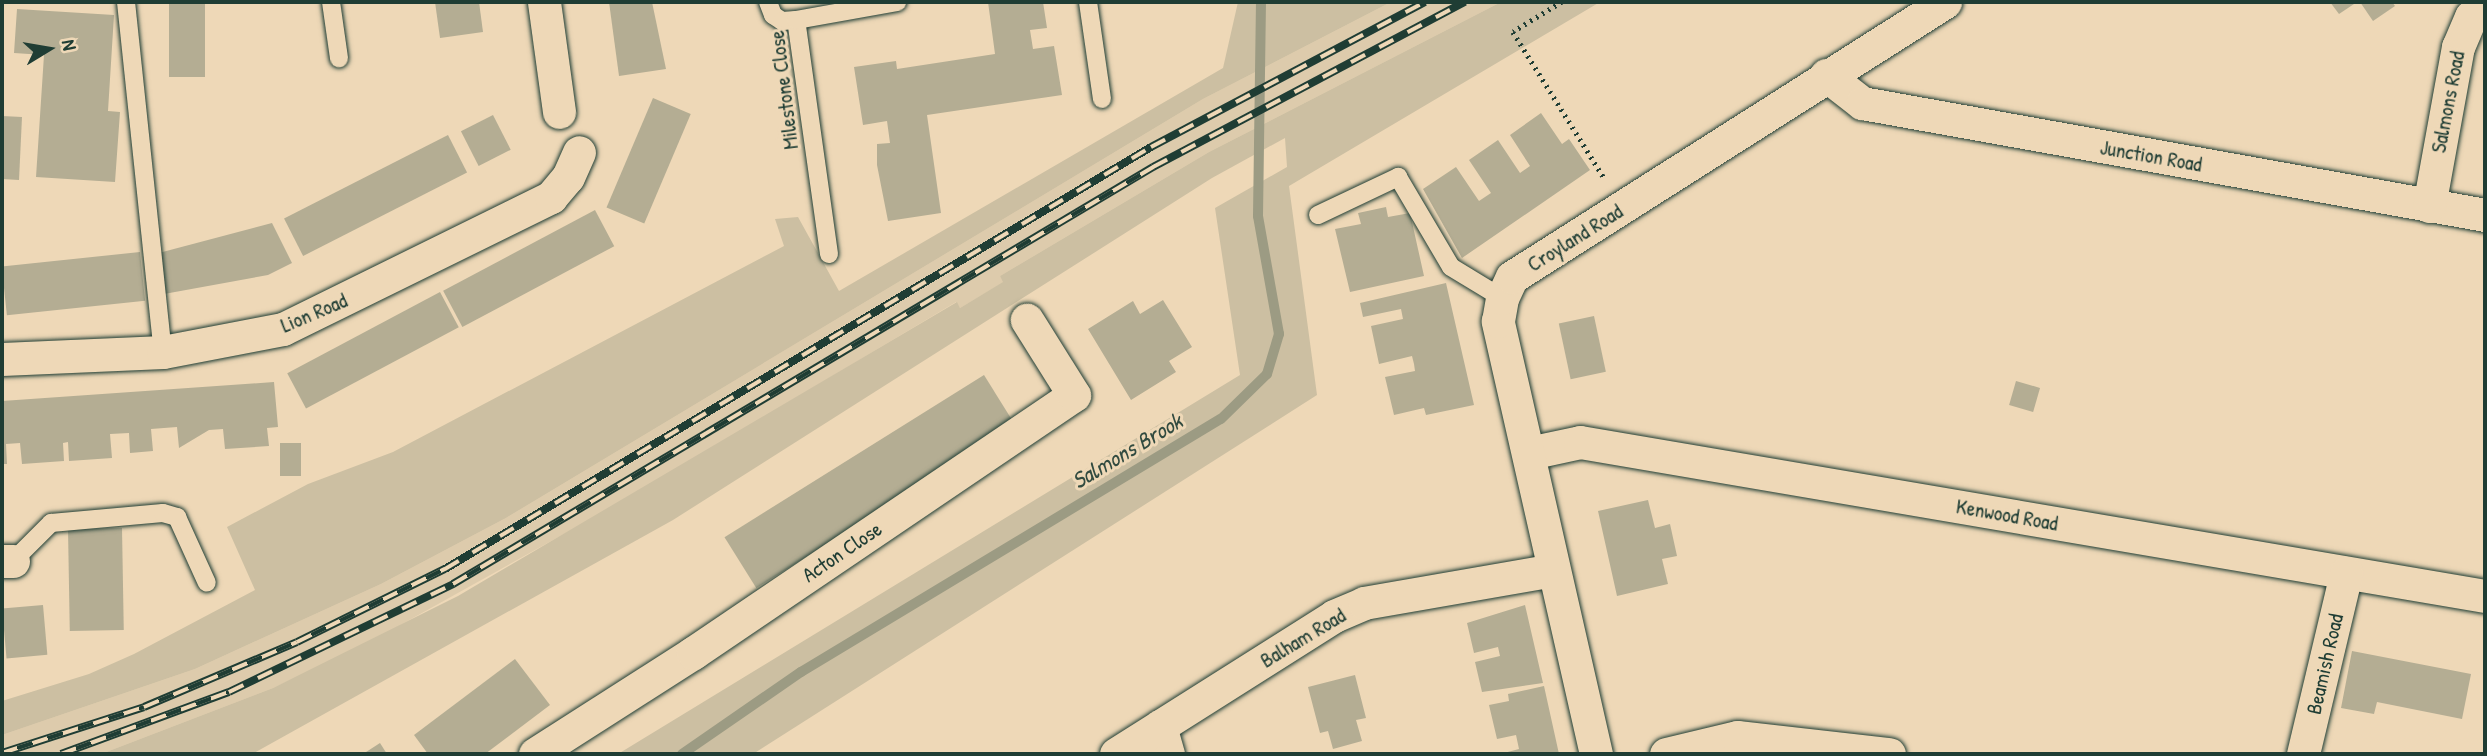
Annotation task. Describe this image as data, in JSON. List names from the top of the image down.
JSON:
{
  "streets": {
    "street": [
      "Salmons Road",
      "Junction Road",
      "Croyland Road",
      "Lion Road",
      "Kenwood Road",
      "Acton Close",
      "Balham Road",
      "Beamish Road"
    ],
    "lane": ["Milestone Close"]
  },
  "crossings": [
    ["Salmons Road", "Junction Road"],
    ["Junction Road", "Croyland Road"],
    ["Kenwood Road", "Beamish Road"]
  ],
  "water": ["Salmons Brook"],
  "north": "right"
}
